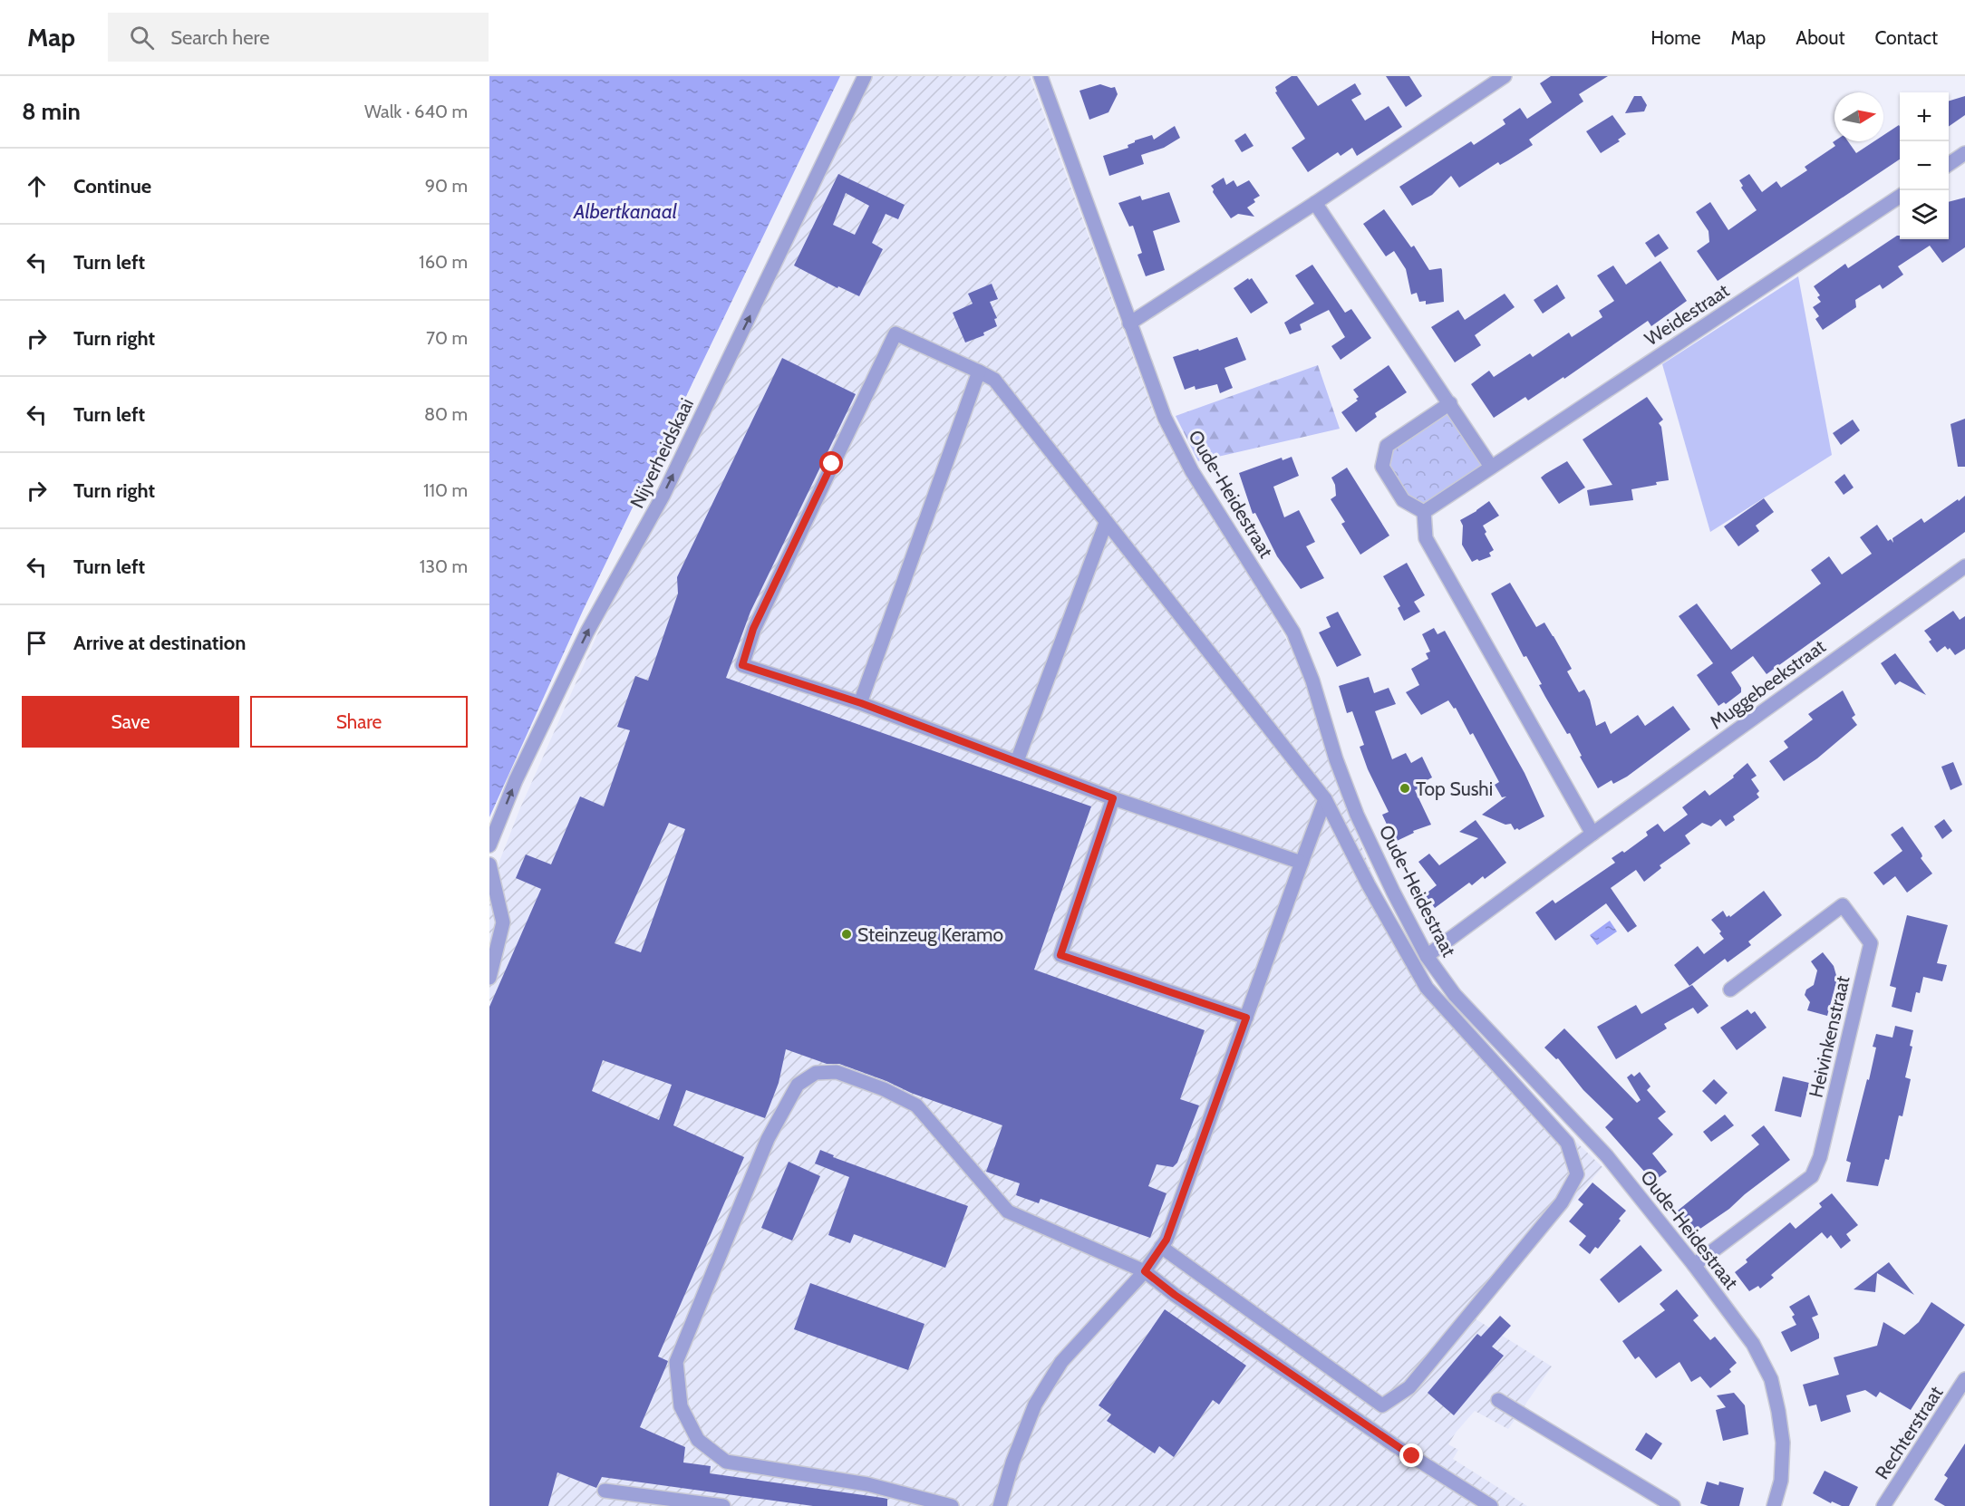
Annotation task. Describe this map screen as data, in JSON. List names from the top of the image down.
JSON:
{
  "streets": {
    "street": [
      "Weidestraat",
      "Nijverheidskaai",
      "Oude-Heidestraat",
      "Muggebeekstraat",
      "Heivinkenstraat",
      "Rechterstraat"
    ]
  },
  "crossings": [
    ["Oude-Heidestraat", "Muggebeekstraat"],
    ["Oude-Heidestraat", "Heivinkenstraat"]
  ],
  "one_way": ["Nijverheidskaai"],
  "water": ["Albertkanaal"],
  "places": ["Top Sushi", "Steinzeug Keramo"],
  "north": "right",
  "page": {
    "header": "Map",
    "search": "Search here",
    "nav": [
      "Home",
      "Map",
      "About",
      "Contact"
    ],
    "heading": ["8 min", "Walk · 640 m"],
    "map_buttons": ["+", "−"],
    "list": [
      ["Continue", "90 m"],
      ["Turn left", "160 m"],
      ["Turn right", "70 m"],
      ["Turn left", "80 m"],
      ["Turn right", "110 m"],
      ["Turn left", "130 m"],
      "Arrive at destination"
    ],
    "buttons": ["Save", "Share"]
  }
}
